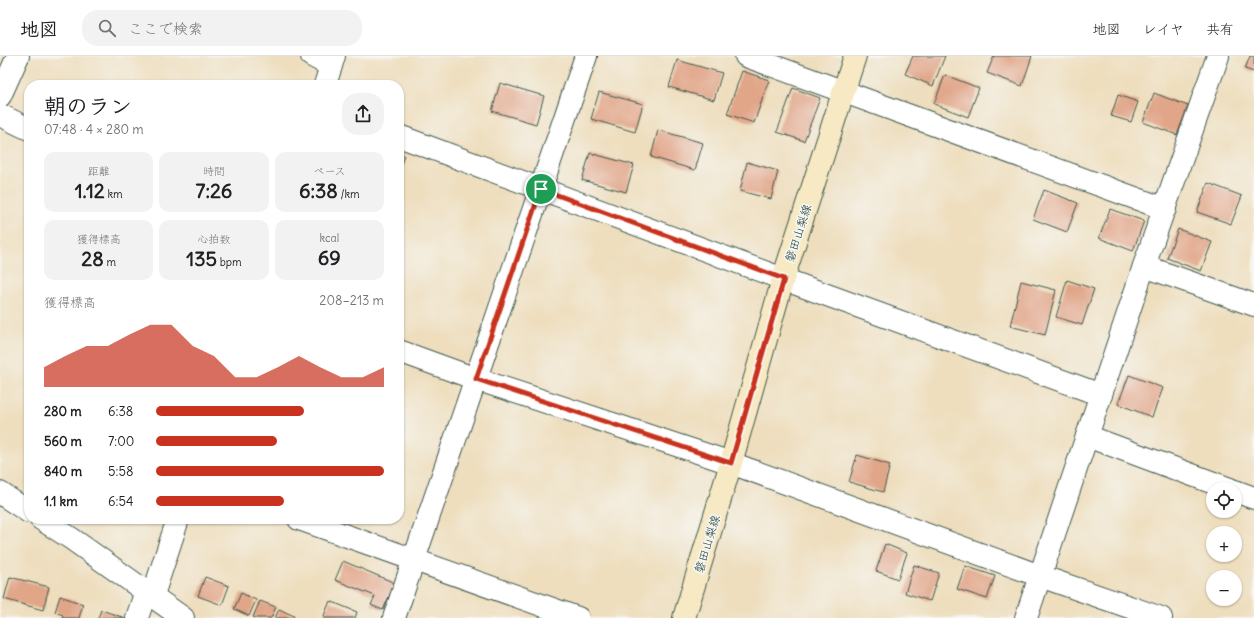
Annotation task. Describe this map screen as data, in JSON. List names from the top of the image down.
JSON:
{
  "streets": {
    "main road": ["磐田山梨線"]
  },
  "page": {
    "header": "地図",
    "search": "ここで検索",
    "nav": ["地図", "レイヤ", "共有"],
    "heading": ["朝のラン", "07:48 · 4 × 280 m"],
    "stats": [
      ["距離", "1.12 km"],
      ["時間", "7:26"],
      ["ペース", "6:38 /km"],
      ["獲得標高", "28 m"],
      ["心拍数", "135 bpm"],
      ["kcal", "69"]
    ],
    "chart": ["獲得標高", "208–213 m"],
    "list": [
      {
        "name": "280 m",
        "note": "6:38"
      },
      {
        "name": "560 m",
        "note": "7:00"
      },
      {
        "name": "840 m",
        "note": "5:58"
      },
      {
        "name": "1.1 km",
        "note": "6:54"
      }
    ],
    "map_buttons": ["+", "−"]
  }
}
